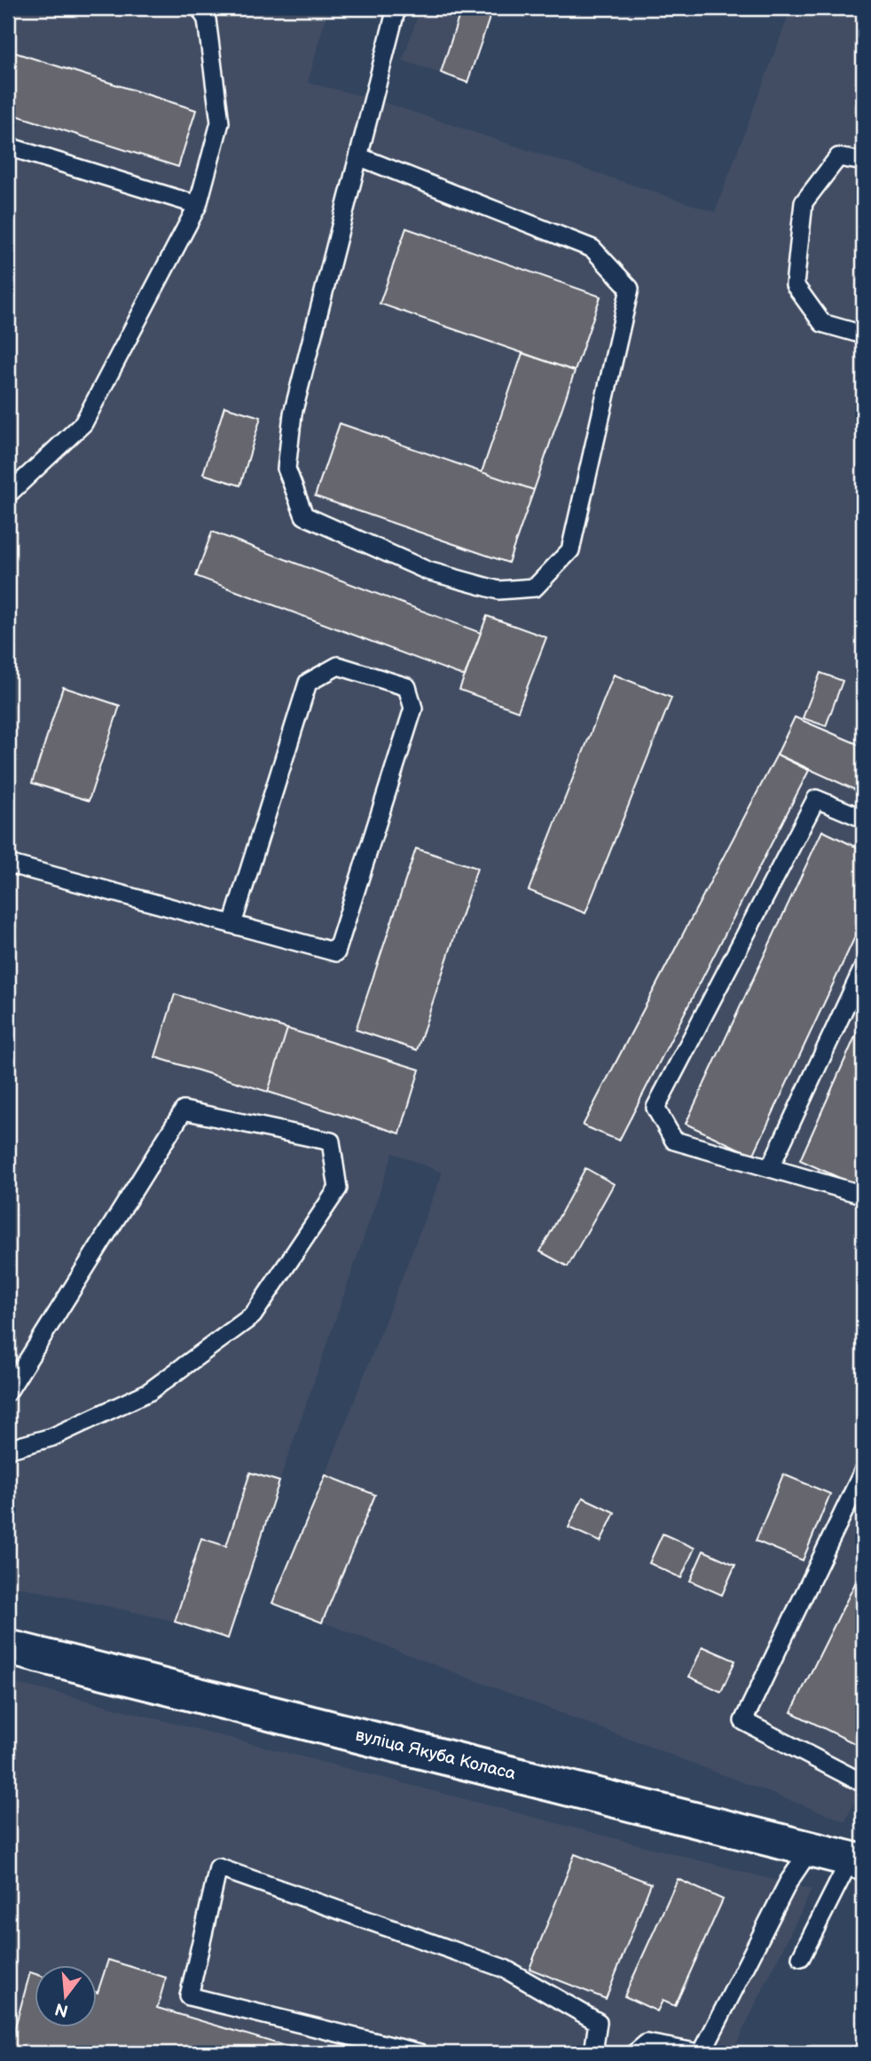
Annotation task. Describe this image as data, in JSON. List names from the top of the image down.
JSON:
{
  "streets": {
    "street": ["вуліца Якуба Коласа"]
  },
  "north": "bottom"
}
